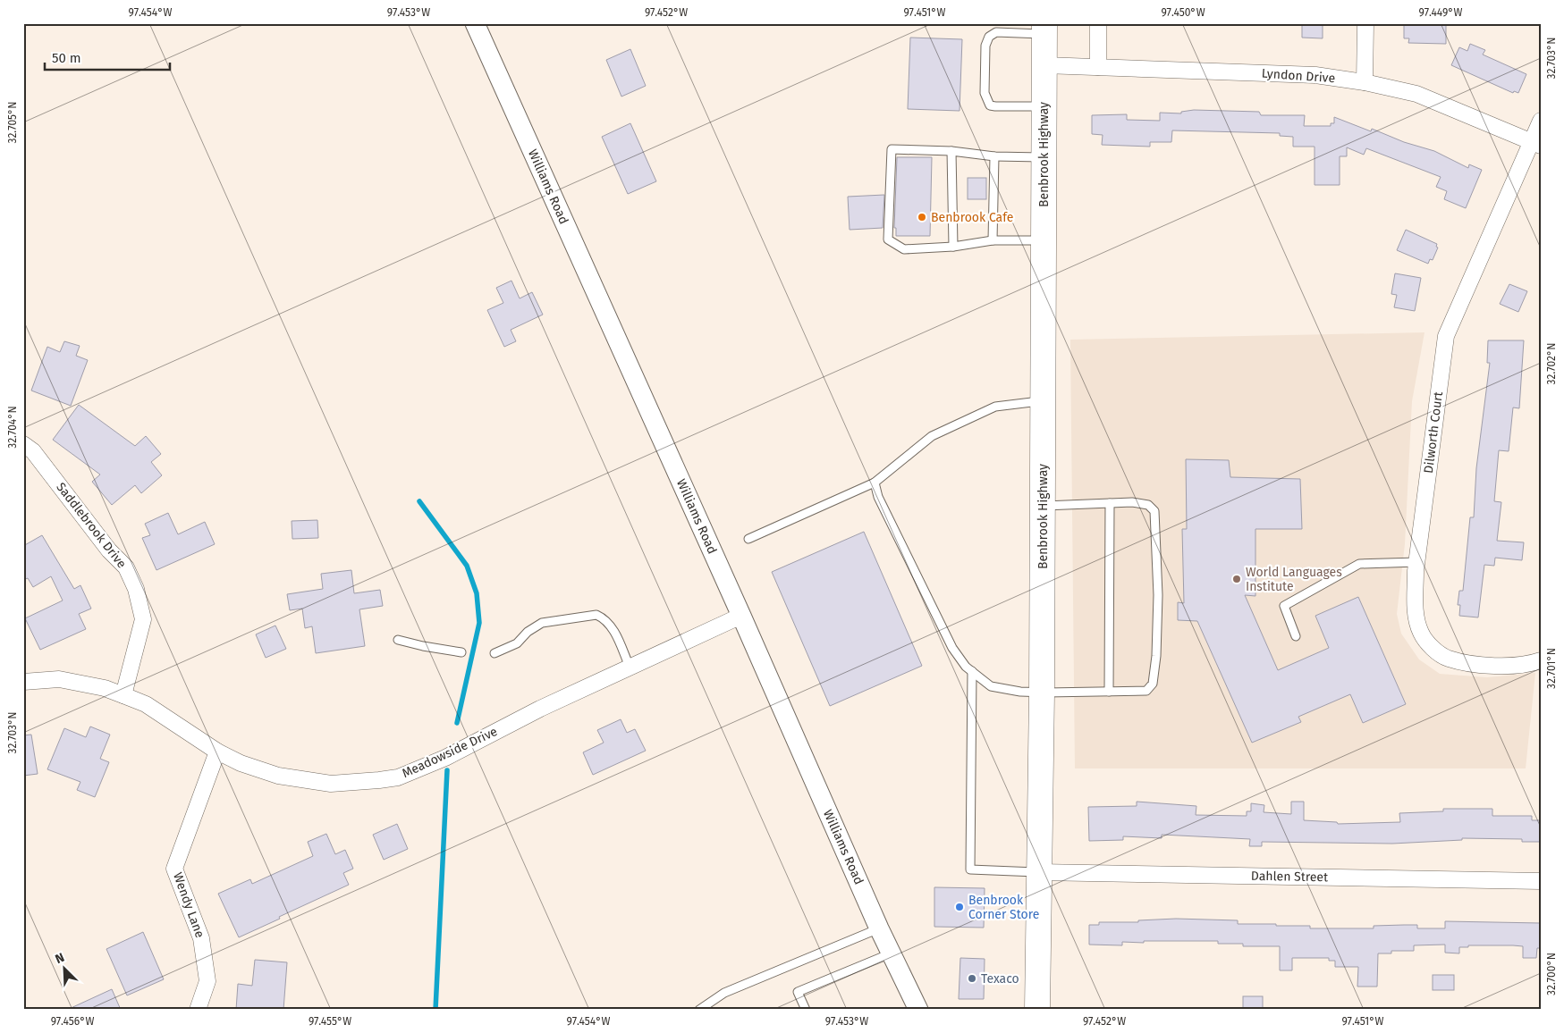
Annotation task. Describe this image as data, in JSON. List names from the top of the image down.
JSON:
{
  "streets": {
    "main road": ["Benbrook Highway"],
    "street": [
      "Lyndon Drive",
      "Williams Road",
      "Dilworth Court",
      "Saddlebrook Drive",
      "Meadowside Drive",
      "Dahlen Street",
      "Wendy Lane"
    ]
  },
  "crossings": [
    ["Lyndon Drive", "Benbrook Highway"],
    ["Lyndon Drive", "Dilworth Court"],
    ["Benbrook Highway", "Dahlen Street"],
    ["Williams Road", "Meadowside Drive"],
    ["Saddlebrook Drive", "Meadowside Drive"],
    ["Meadowside Drive", "Wendy Lane"]
  ],
  "places": [
    "Benbrook Cafe",
    "World Languages Institute",
    "Benbrook Corner Store",
    "Texaco"
  ],
  "scale_bar": "50 m",
  "north": "top left",
  "coordinates": [
    "97.454°W",
    "97.453°W",
    "97.452°W",
    "97.451°W",
    "97.450°W",
    "97.449°W",
    "32.703°N",
    "32.705°N",
    "32.702°N",
    "32.704°N",
    "32.701°N",
    "32.700°N",
    "97.456°W",
    "97.455°W"
  ]
}
